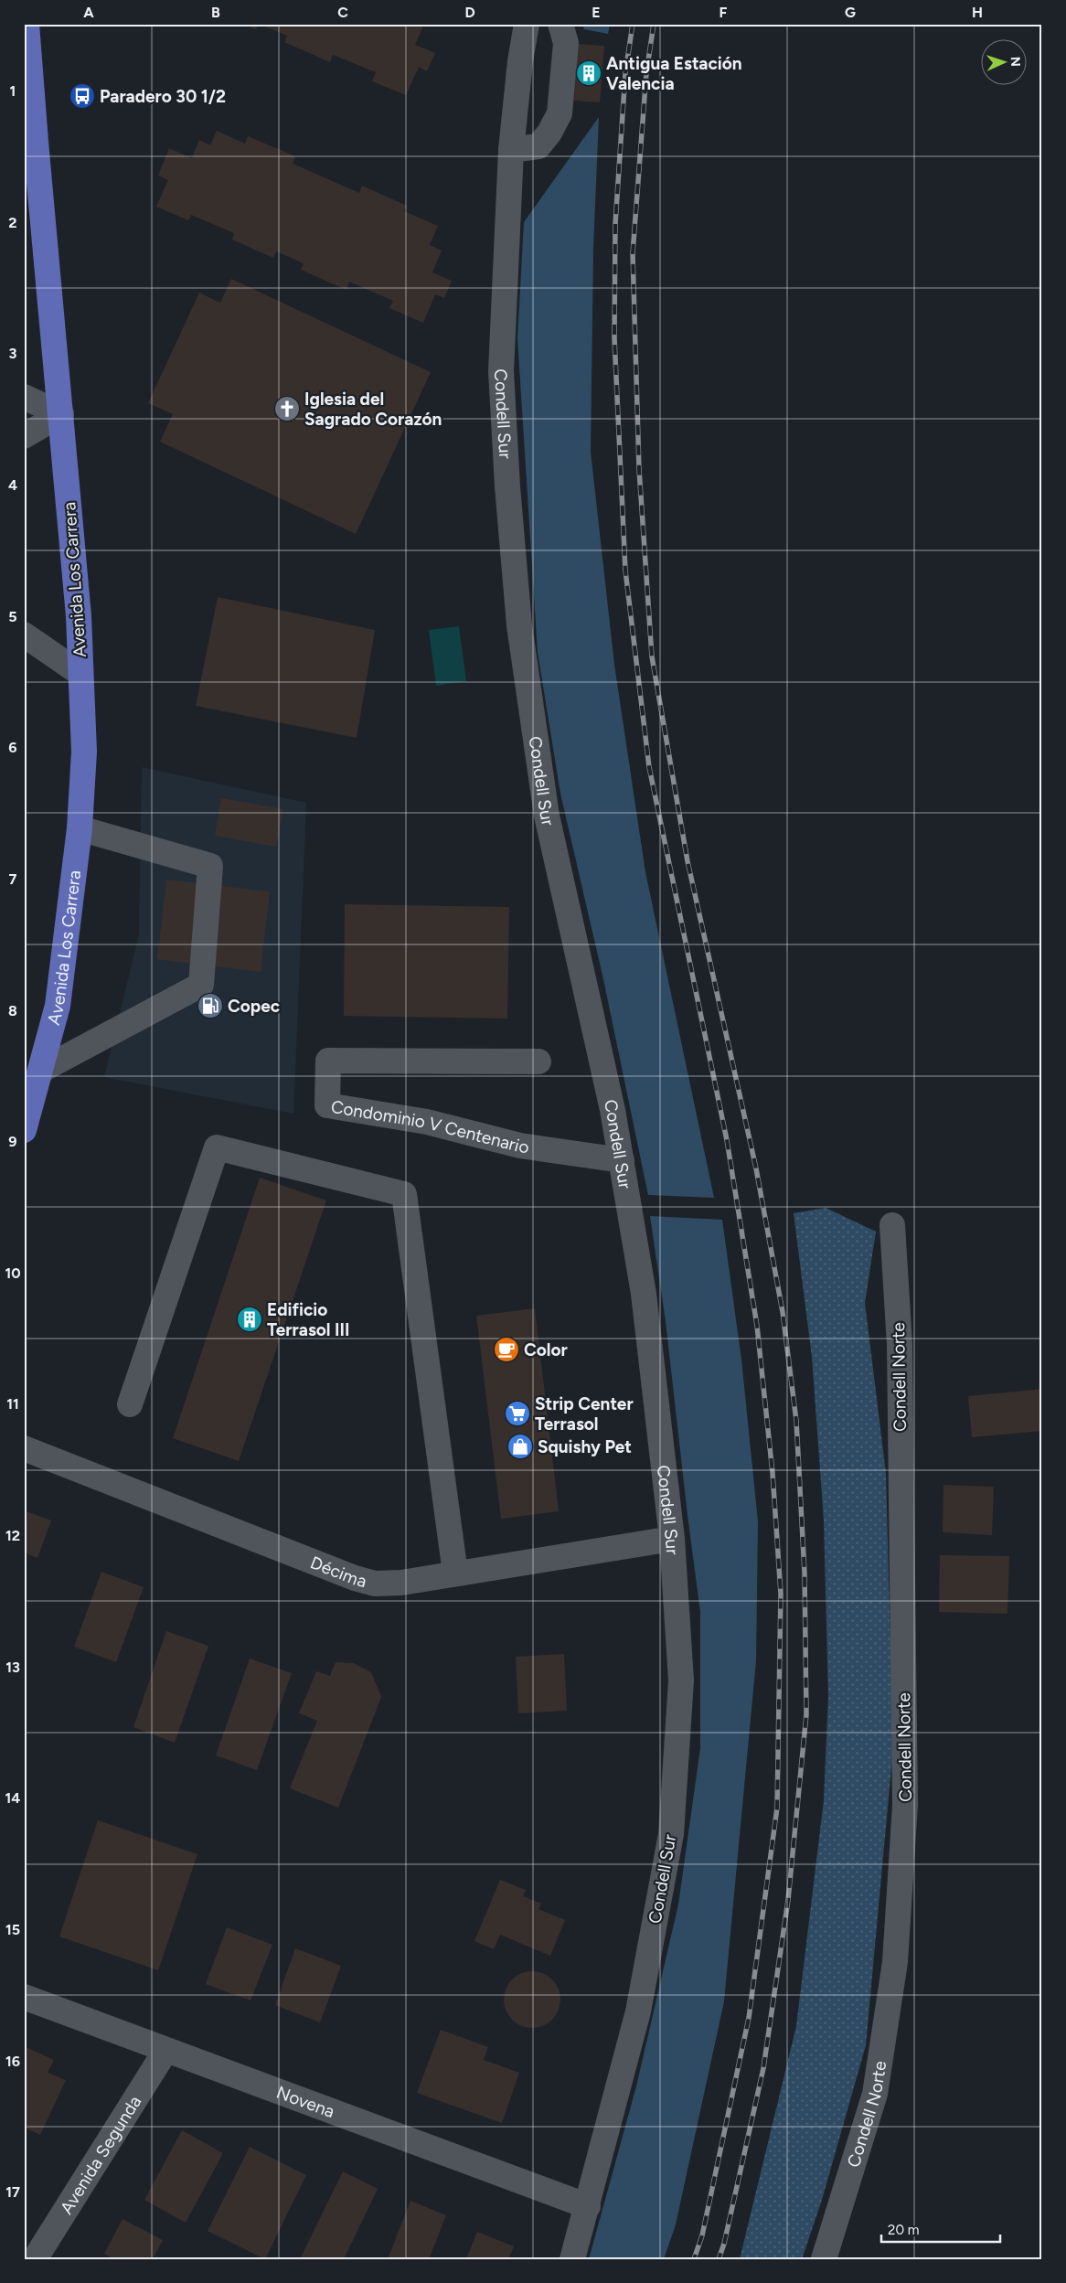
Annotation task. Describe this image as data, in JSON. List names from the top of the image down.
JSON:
{
  "streets": {
    "main road": ["Avenida Los Carrera"],
    "street": [
      "Condell Sur",
      "Condominio V Centenario",
      "Condell Norte",
      "Décima",
      "Novena",
      "Avenida Segunda"
    ]
  },
  "crossings": [
    ["Condell Sur", "Condominio V Centenario"],
    ["Condell Sur", "Décima"],
    ["Condell Sur", "Novena"],
    ["Novena", "Avenida Segunda"]
  ],
  "places": {
    "building": ["Antigua Estación Valencia", "Edificio Terrasol III"],
    "bus stop": ["Paradero 30 1/2"],
    "church": ["Iglesia del Sagrado Corazón"],
    "fuel station": ["Copec"],
    "cafe": ["Color"],
    "supermarket": ["Strip Center Terrasol"],
    "shop": ["Squishy Pet"]
  },
  "scale_bar": "20 m",
  "north": "right",
  "grid": {
    "columns": [
      "A",
      "B",
      "C",
      "D",
      "E",
      "F",
      "G",
      "H"
    ],
    "rows": [
      "1",
      "2",
      "3",
      "4",
      "5",
      "6",
      "7",
      "8",
      "9",
      "10",
      "11",
      "12",
      "13",
      "14",
      "15",
      "16",
      "17"
    ]
  }
}
